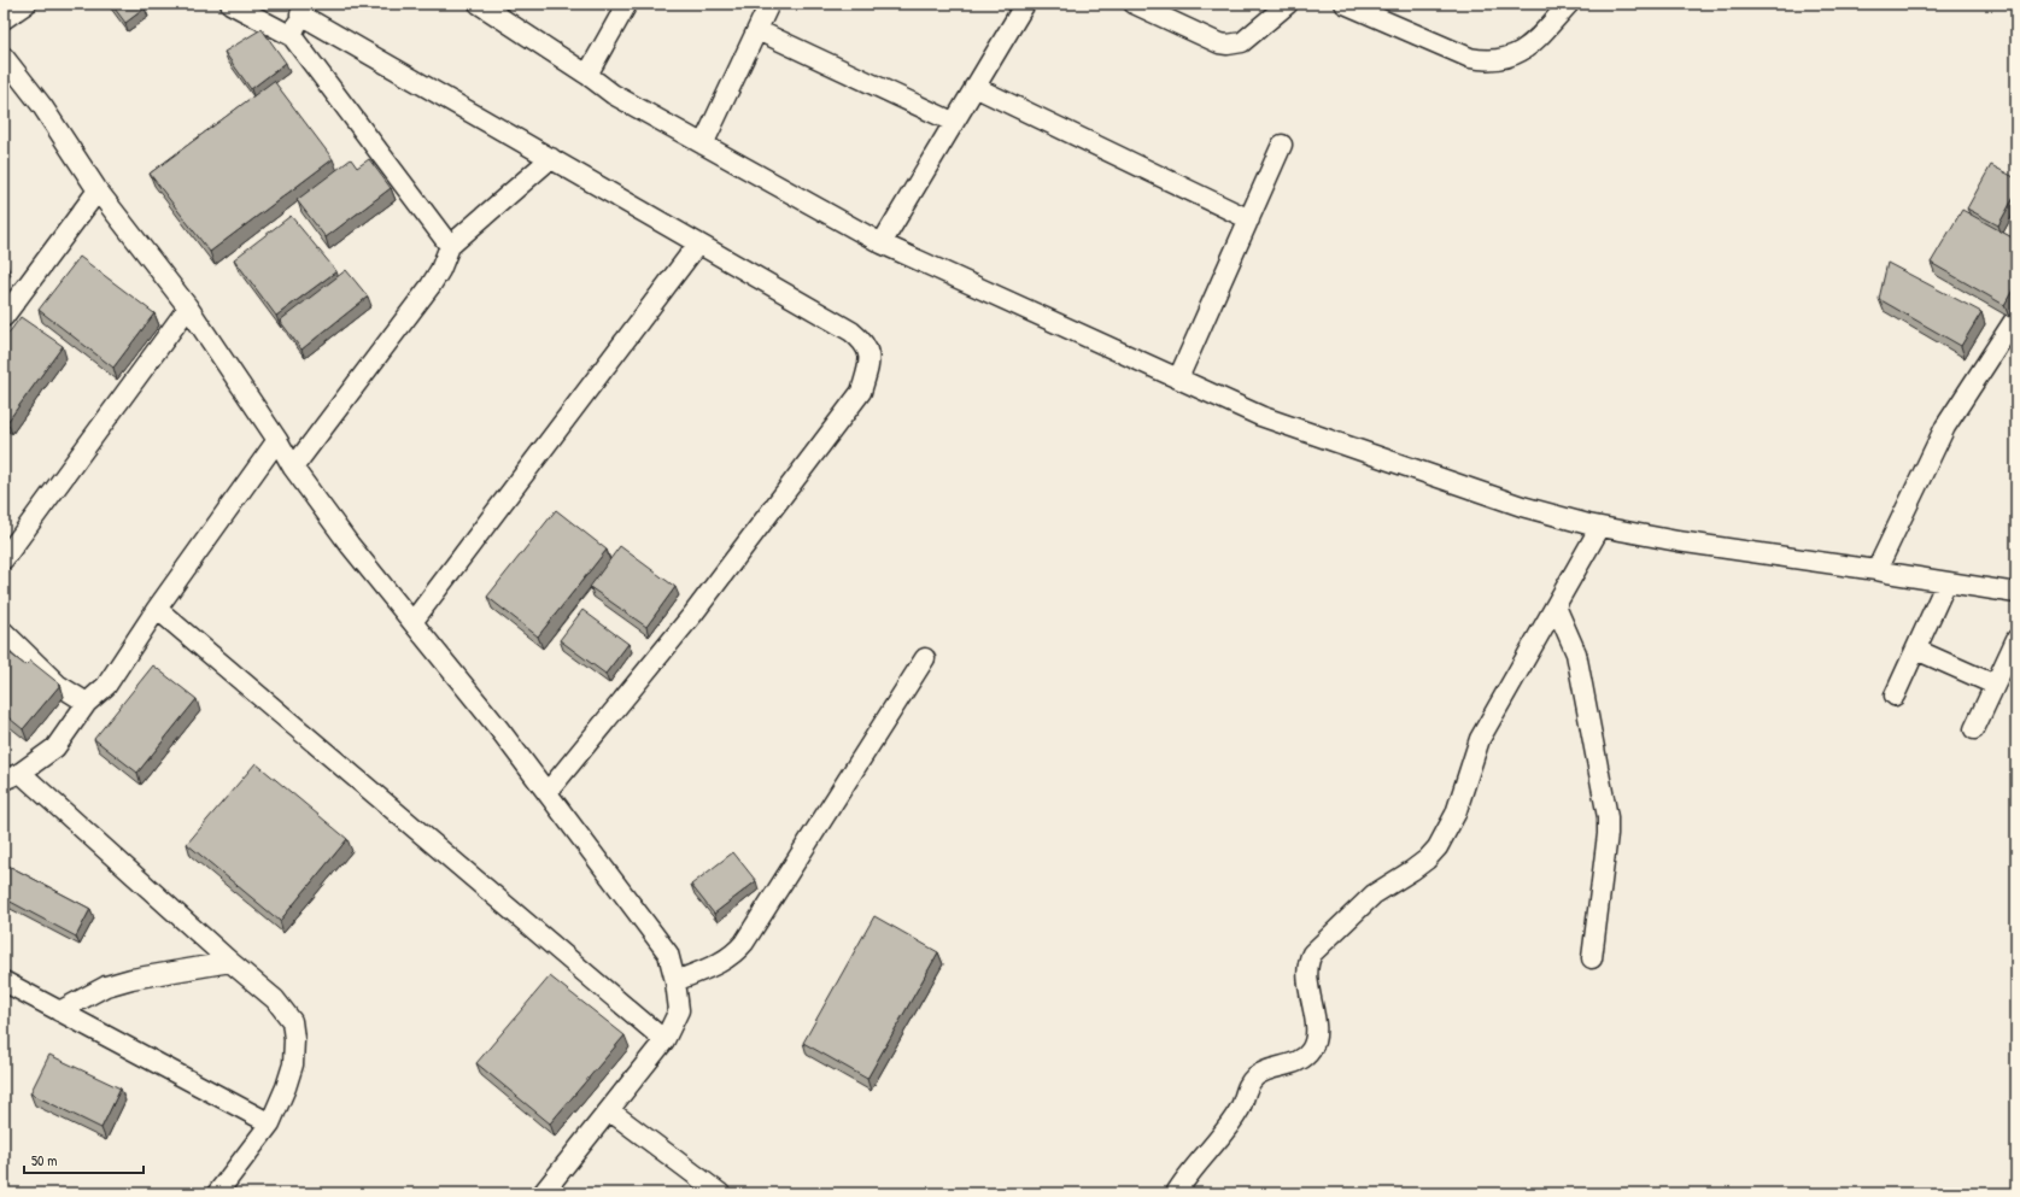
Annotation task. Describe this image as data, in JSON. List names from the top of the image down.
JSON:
{
  "scale_bar": "50 m"
}
